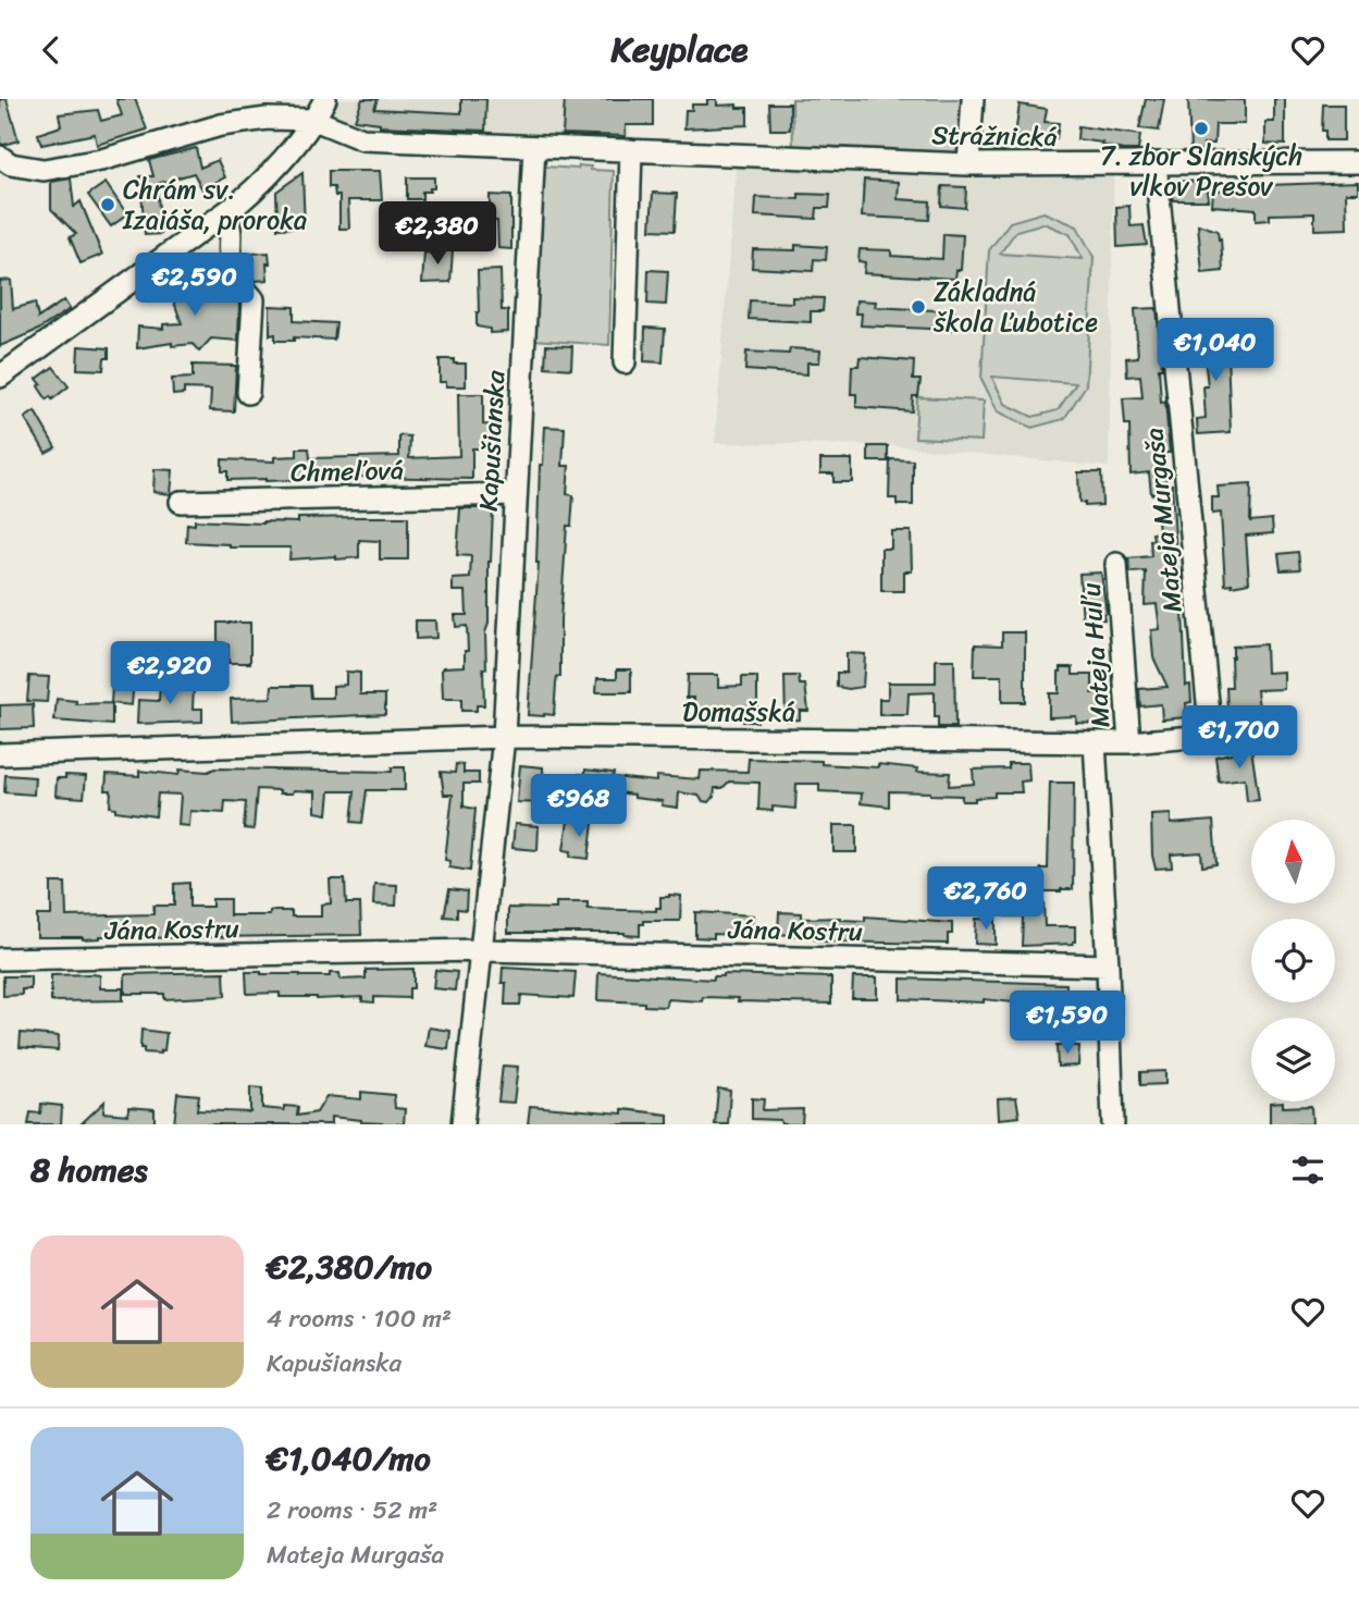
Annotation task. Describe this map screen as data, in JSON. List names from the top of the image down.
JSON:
{
  "streets": {
    "street": [
      "Strážnická",
      "Kapušianska",
      "Chmeľová",
      "Mateja Murgaša",
      "Mateja Huľu",
      "Domašská",
      "Jána Kostru"
    ]
  },
  "crossings": [
    ["Strážnická", "Kapušianska"],
    ["Strážnická", "Mateja Murgaša"],
    ["Kapušianska", "Chmeľová"],
    ["Kapušianska", "Domašská"],
    ["Mateja Murgaša", "Domašská"],
    ["Mateja Huľu", "Domašská"]
  ],
  "places": ["7. zbor Slanských vlkov Prešov", "Chrám sv. Izaiáša, proroka", "Základná škola Ľubotice"],
  "north": "top",
  "page": {
    "header": "Keyplace",
    "price": [
      "€2,380",
      "€2,590",
      "€1,040",
      "€2,920",
      "€1,700",
      "€968",
      "€2,760",
      "€1,590"
    ],
    "heading": "8 homes",
    "list": [
      {
        "name": "€2,380/mo",
        "note": "4 rooms · 100 m² · Kapušianska"
      },
      {
        "name": "€1,040/mo",
        "note": "2 rooms · 52 m² · Mateja Murgaša"
      }
    ]
  }
}
